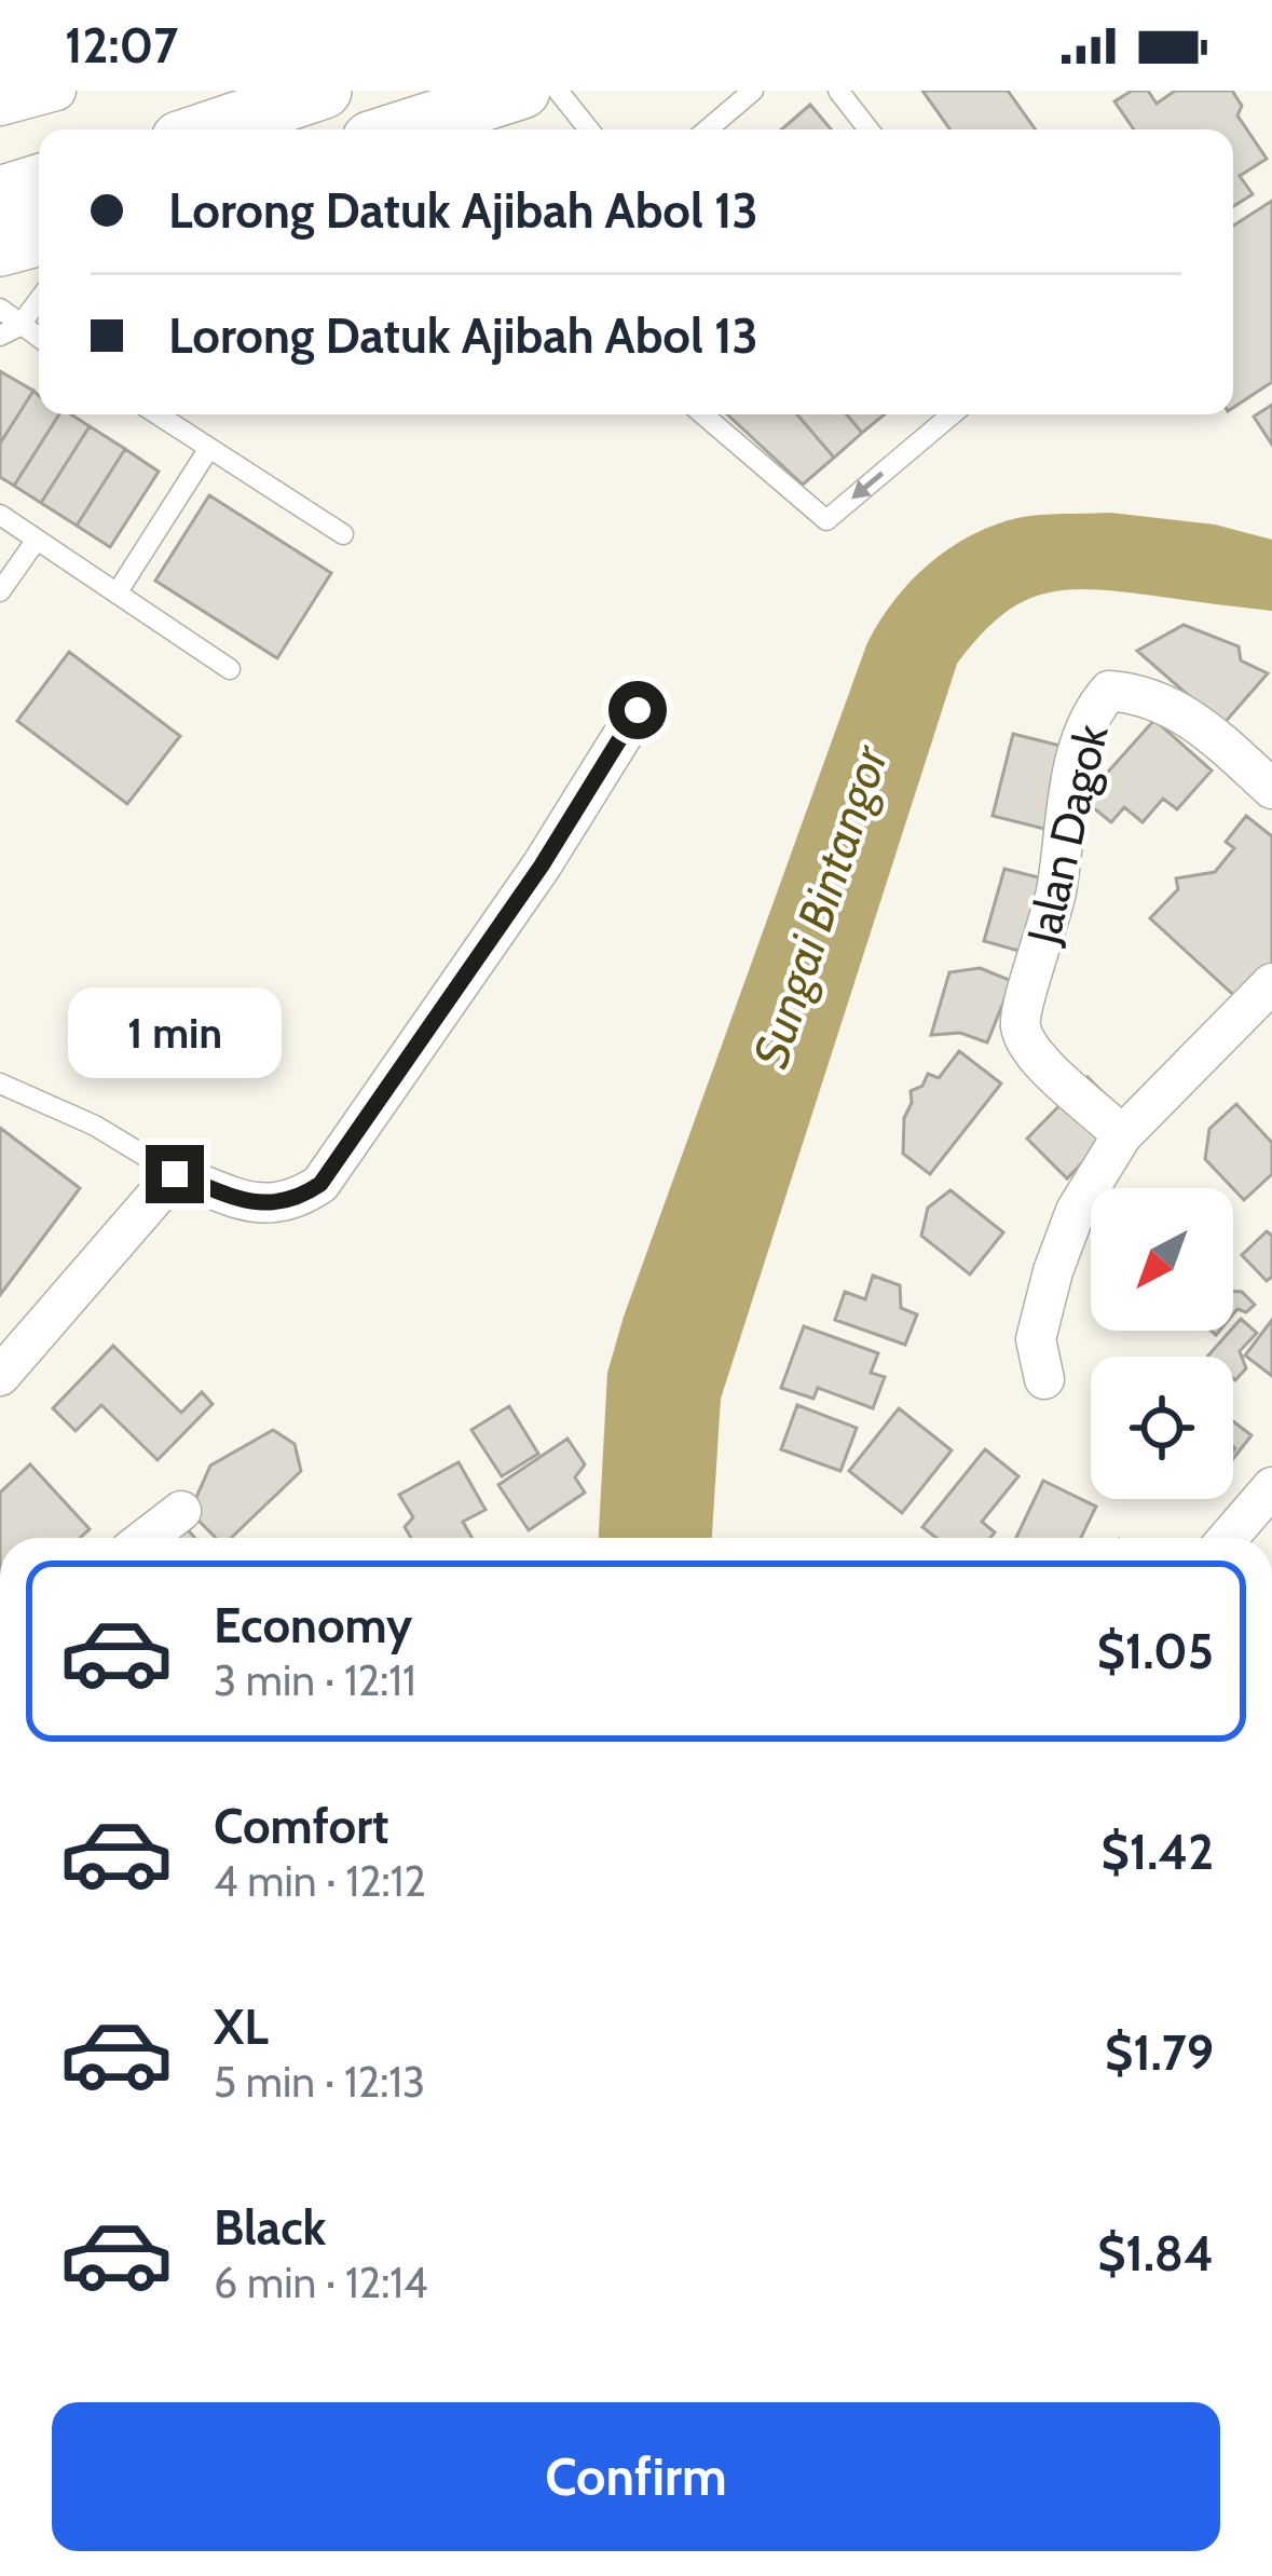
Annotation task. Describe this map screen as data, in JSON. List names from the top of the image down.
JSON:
{
  "streets": {
    "street": ["Jalan Dagok"]
  },
  "water": ["Sungai Bintangor"],
  "north": "bottom left",
  "page": {
    "status": "12:07",
    "banner": ["Lorong Datuk Ajibah Abol 13", "Lorong Datuk Ajibah Abol 13"],
    "bubble": "1 min",
    "list": [
      {
        "name": "Economy",
        "note": "3 min · 12:11",
        "value": "$1.05"
      },
      {
        "name": "Comfort",
        "note": "4 min · 12:12",
        "value": "$1.42"
      },
      {
        "name": "XL",
        "note": "5 min · 12:13",
        "value": "$1.79"
      },
      {
        "name": "Black",
        "note": "6 min · 12:14",
        "value": "$1.84"
      }
    ],
    "buttons": "Confirm"
  }
}
